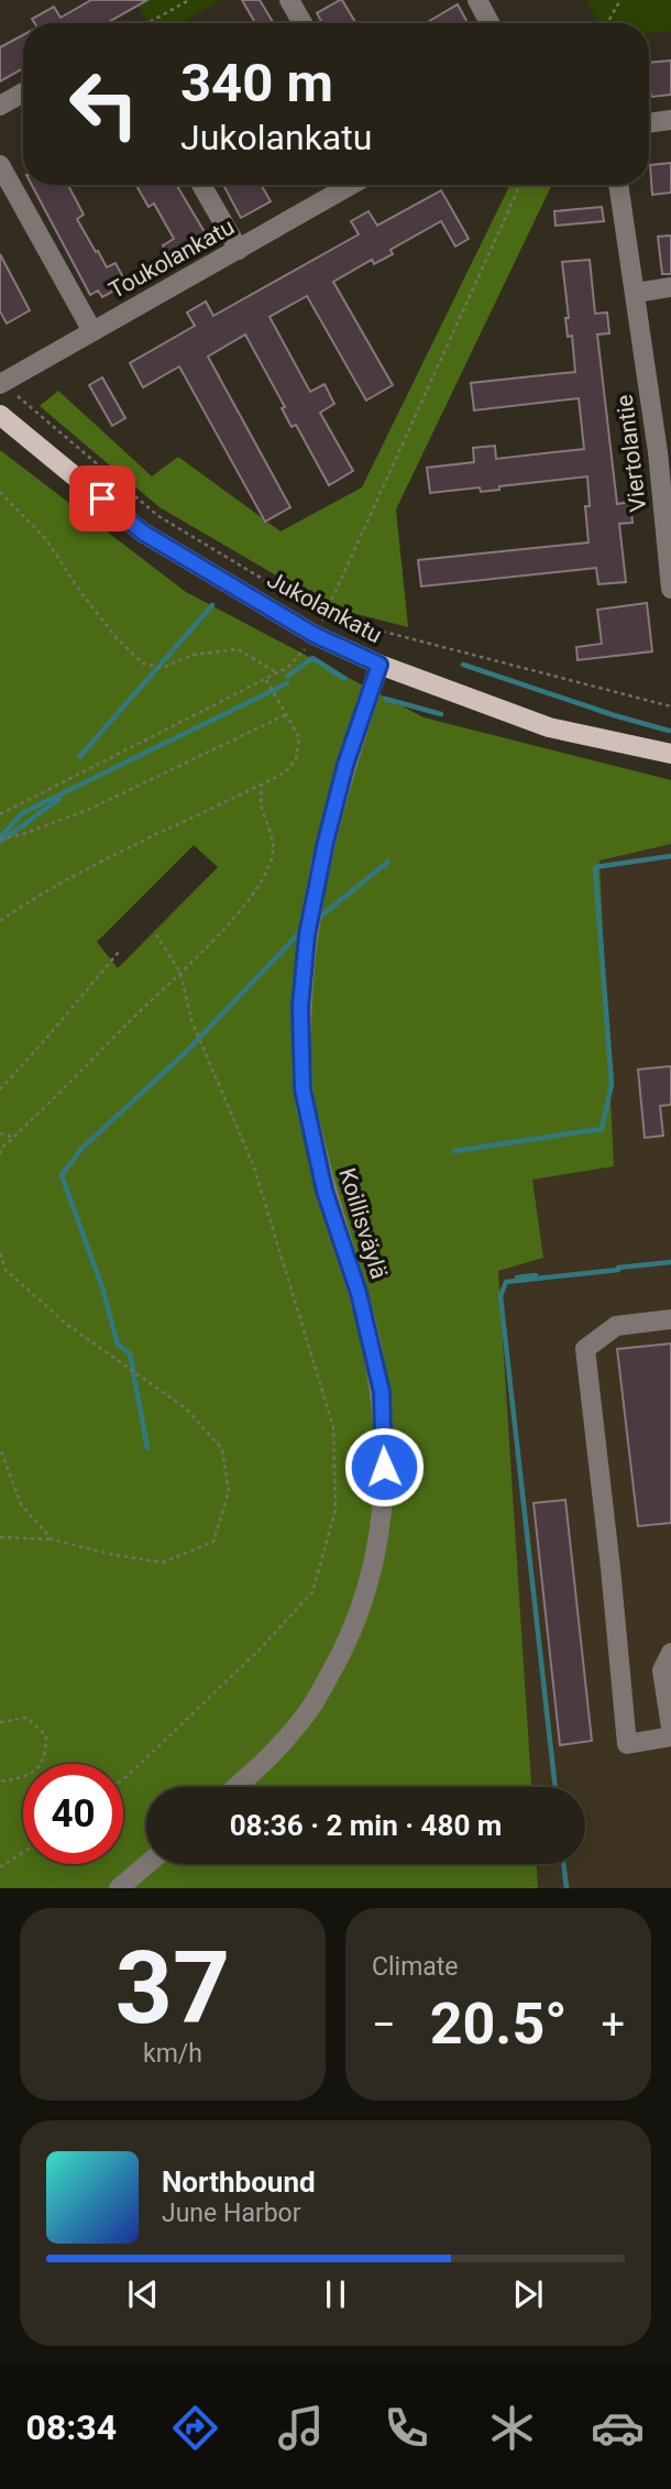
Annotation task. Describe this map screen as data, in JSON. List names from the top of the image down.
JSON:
{
  "streets": {
    "main road": ["Jukolankatu"],
    "street": ["Toukolankatu", "Viertolantie", "Koillisväylä"]
  },
  "crossings": [
    ["Jukolankatu", "Koillisväylä"]
  ],
  "page": {
    "turn": ["340 m", "Jukolankatu"],
    "limit": "40",
    "trip": "08:36 · 2 min · 480 m",
    "tile": [
      ["37", "km/h"],
      "Climate"
    ],
    "heat": ["−", "20.5°", "+"],
    "song": ["Northbound", "June Harbor"],
    "tabs": "08:34"
  }
}
